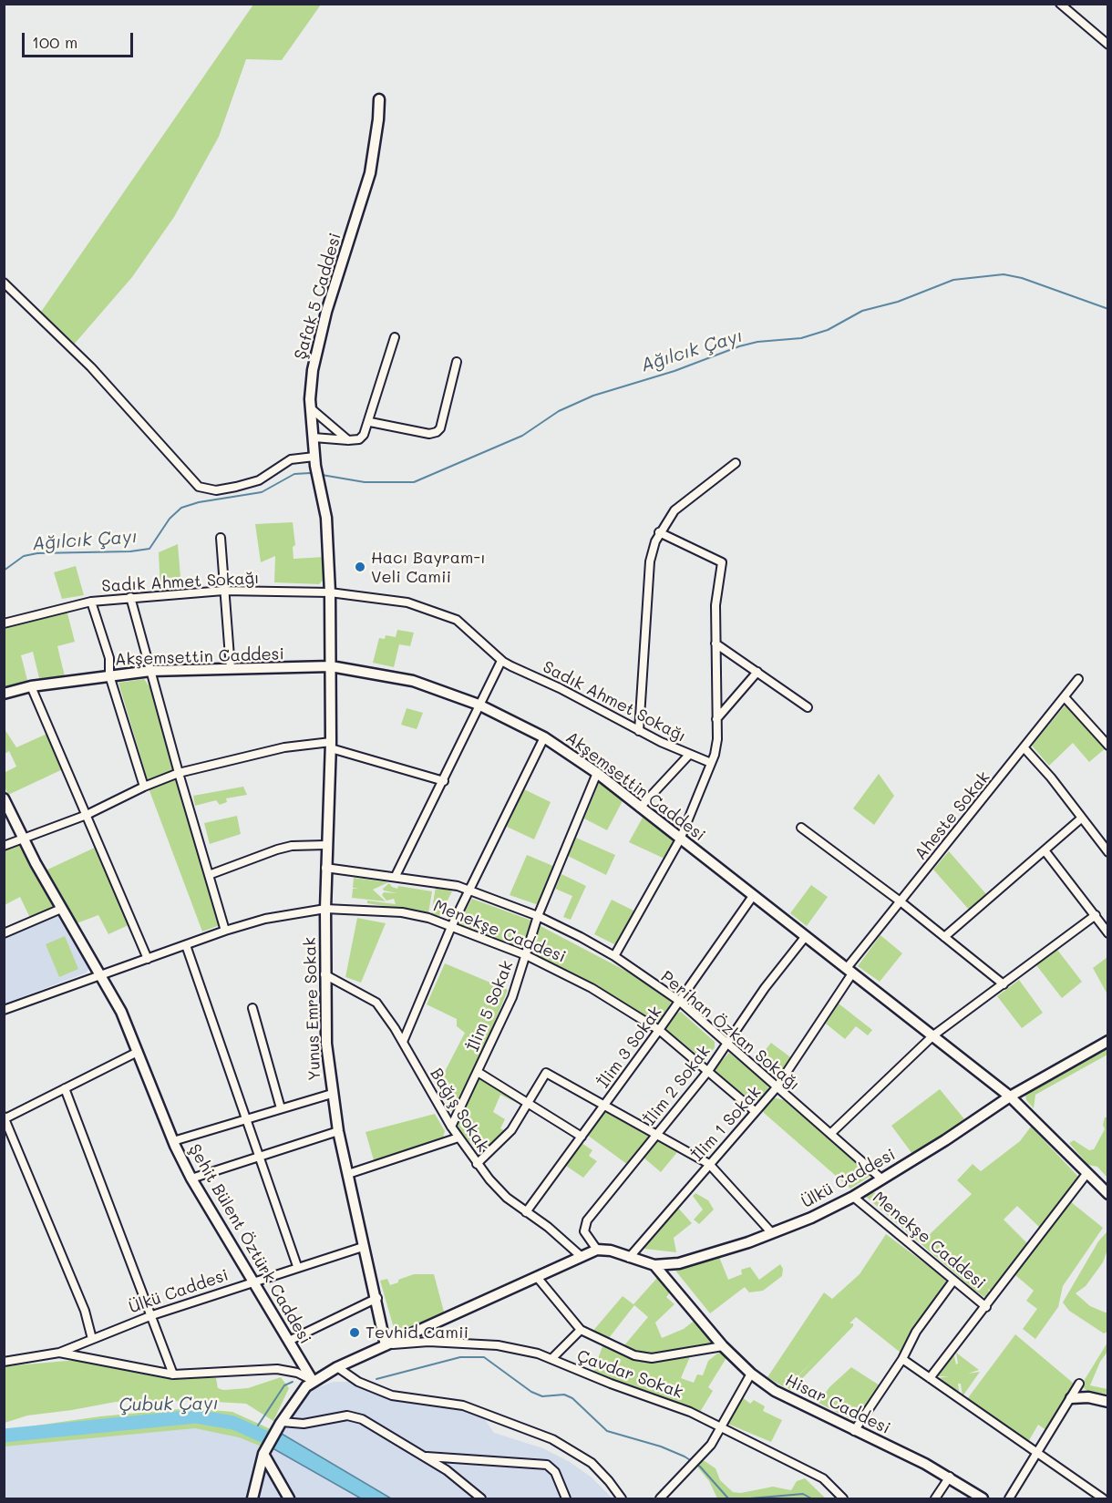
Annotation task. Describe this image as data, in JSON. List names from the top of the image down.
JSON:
{
  "streets": {
    "street": [
      "Şafak 5 Caddesi",
      "Sadık Ahmet Sokağı",
      "Akşemsettin Caddesi",
      "Aheste Sokak",
      "Menekşe Caddesi",
      "İlim 5 Sokak",
      "Yunus Emre Sokak",
      "Perihan Özkan Sokağı",
      "İlim 3 Sokak",
      "İlim 2 Sokak",
      "Bağış Sokak",
      "İlim 1 Sokak",
      "Ülkü Caddesi",
      "Şehit Bülent Öztürk Caddesi",
      "Çavdar Sokak",
      "Hisar Caddesi"
    ]
  },
  "crossings": [
    ["Şafak 5 Caddesi", "Sadık Ahmet Sokağı"],
    ["Şafak 5 Caddesi", "Akşemsettin Caddesi"],
    ["Şafak 5 Caddesi", "Yunus Emre Sokak"],
    ["Akşemsettin Caddesi", "Aheste Sokak"],
    ["Akşemsettin Caddesi", "İlim 5 Sokak"],
    ["Akşemsettin Caddesi", "Yunus Emre Sokak"],
    ["Akşemsettin Caddesi", "İlim 3 Sokak"],
    ["Akşemsettin Caddesi", "İlim 2 Sokak"],
    ["Akşemsettin Caddesi", "İlim 1 Sokak"],
    ["Akşemsettin Caddesi", "Ülkü Caddesi"],
    ["Aheste Sokak", "İlim 1 Sokak"],
    ["Menekşe Caddesi", "İlim 5 Sokak"],
    ["Menekşe Caddesi", "Yunus Emre Sokak"],
    ["Menekşe Caddesi", "İlim 3 Sokak"],
    ["Menekşe Caddesi", "İlim 2 Sokak"],
    ["Menekşe Caddesi", "İlim 1 Sokak"],
    ["Menekşe Caddesi", "Ülkü Caddesi"],
    ["Menekşe Caddesi", "Şehit Bülent Öztürk Caddesi"],
    ["İlim 5 Sokak", "Perihan Özkan Sokağı"],
    ["İlim 5 Sokak", "Bağış Sokak"],
    ["Yunus Emre Sokak", "Perihan Özkan Sokağı"],
    ["Yunus Emre Sokak", "Bağış Sokak"],
    ["Yunus Emre Sokak", "Ülkü Caddesi"],
    ["Yunus Emre Sokak", "Çavdar Sokak"],
    ["Perihan Özkan Sokağı", "İlim 3 Sokak"],
    ["Perihan Özkan Sokağı", "İlim 2 Sokak"],
    ["Perihan Özkan Sokağı", "İlim 1 Sokak"],
    ["Perihan Özkan Sokağı", "Ülkü Caddesi"],
    ["İlim 3 Sokak", "Bağış Sokak"],
    ["İlim 2 Sokak", "Ülkü Caddesi"],
    ["İlim 1 Sokak", "Ülkü Caddesi"],
    ["Ülkü Caddesi", "Şehit Bülent Öztürk Caddesi"],
    ["Ülkü Caddesi", "Hisar Caddesi"]
  ],
  "water": ["Ağılcık Çayı", "Çubuk Çayı"],
  "places": ["Hacı Bayram-ı Veli Camii", "Tevhid Camii"],
  "scale_bar": "100 m"
}
